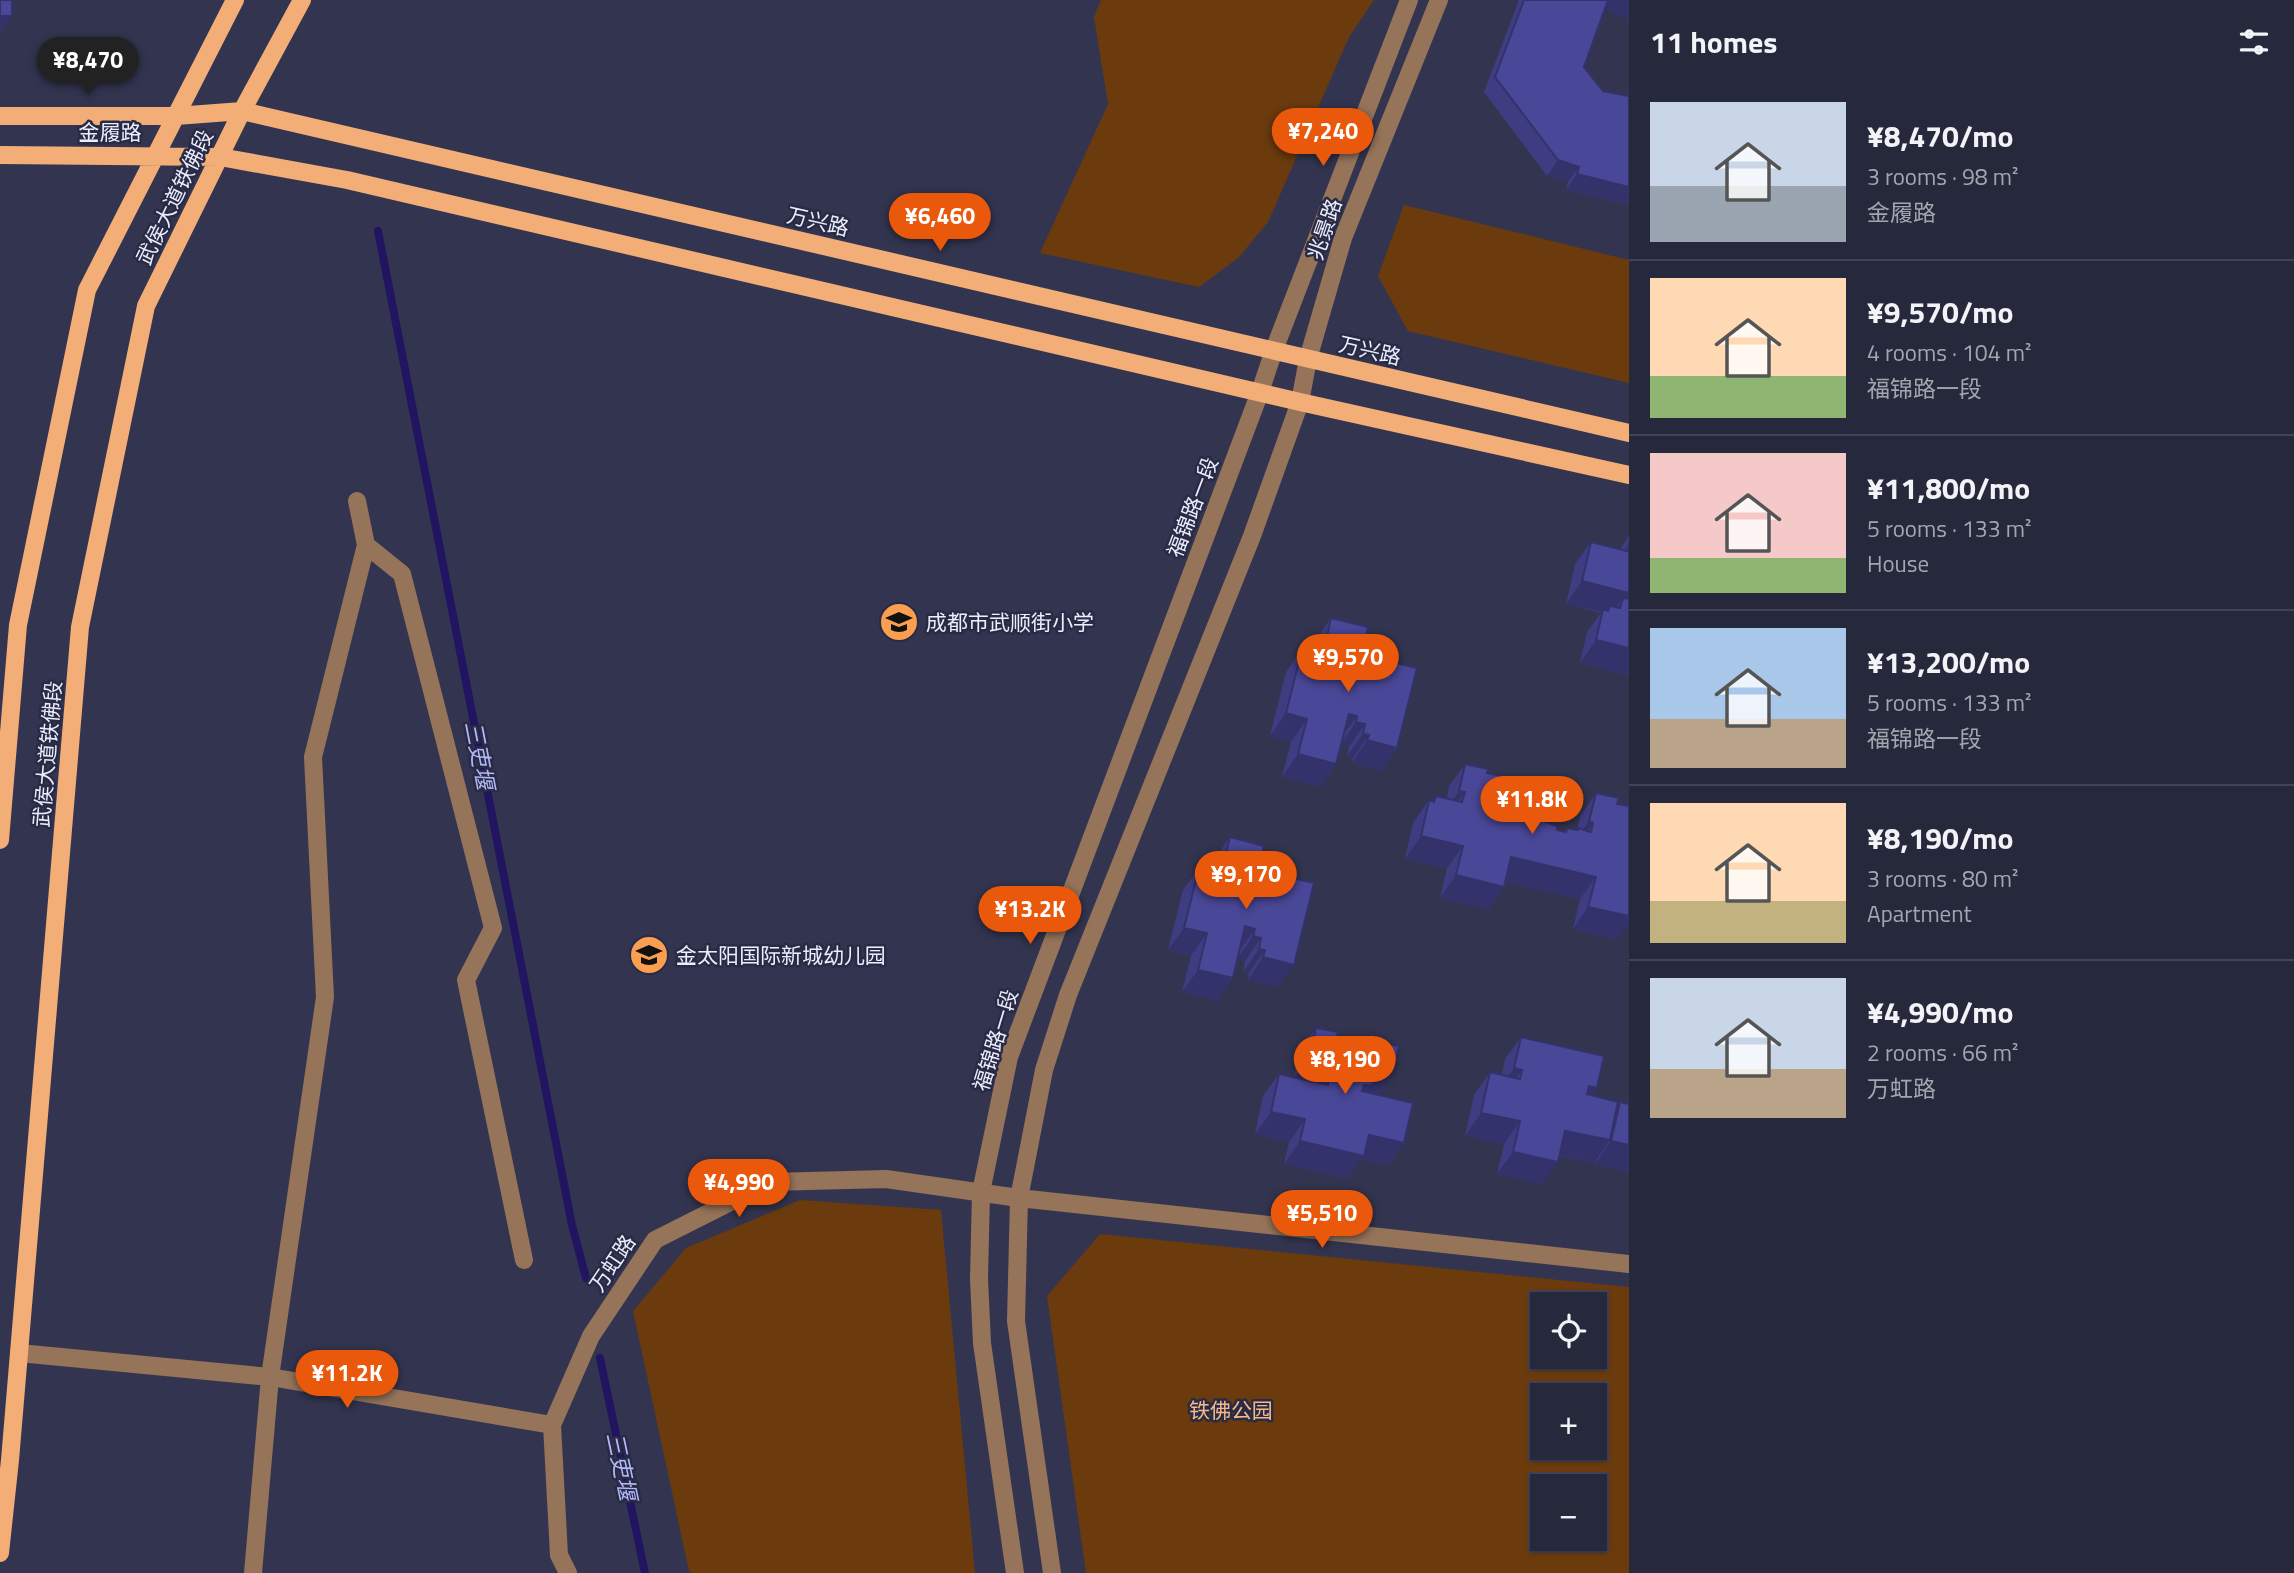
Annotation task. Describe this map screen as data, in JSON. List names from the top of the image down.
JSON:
{
  "streets": {
    "main road": ["金履路", "武侯大道铁佛段", "万兴路"],
    "street": ["兆景路", "福锦路一段", "万虹路"]
  },
  "crossings": [
    ["金履路", "武侯大道铁佛段"],
    ["金履路", "万兴路"],
    ["金履路", "福锦路一段"],
    ["武侯大道铁佛段", "万兴路"],
    ["万兴路", "兆景路"],
    ["万兴路", "福锦路一段"],
    ["兆景路", "福锦路一段"],
    ["福锦路一段", "万虹路"]
  ],
  "water": ["三吏堰"],
  "parks": ["铁佛公园"],
  "places": {
    "school or university": ["成都市武顺街小学", "金太阳国际新城幼儿园"]
  },
  "page": {
    "heading": "11 homes",
    "price": [
      "¥8,470",
      "¥7,240",
      "¥6,460",
      "¥9,570",
      "¥11.8K",
      "¥9,170",
      "¥13.2K",
      "¥8,190",
      "¥4,990",
      "¥5,510",
      "¥11.2K"
    ],
    "list": [
      {
        "name": "¥8,470/mo",
        "note": "3 rooms · 98 m² · 金履路"
      },
      {
        "name": "¥9,570/mo",
        "note": "4 rooms · 104 m² · 福锦路一段"
      },
      {
        "name": "¥11,800/mo",
        "note": "5 rooms · 133 m² · House"
      },
      {
        "name": "¥13,200/mo",
        "note": "5 rooms · 133 m² · 福锦路一段"
      },
      {
        "name": "¥8,190/mo",
        "note": "3 rooms · 80 m² · Apartment"
      },
      {
        "name": "¥4,990/mo",
        "note": "2 rooms · 66 m² · 万虹路"
      }
    ],
    "map_buttons": ["+", "−"]
  }
}
